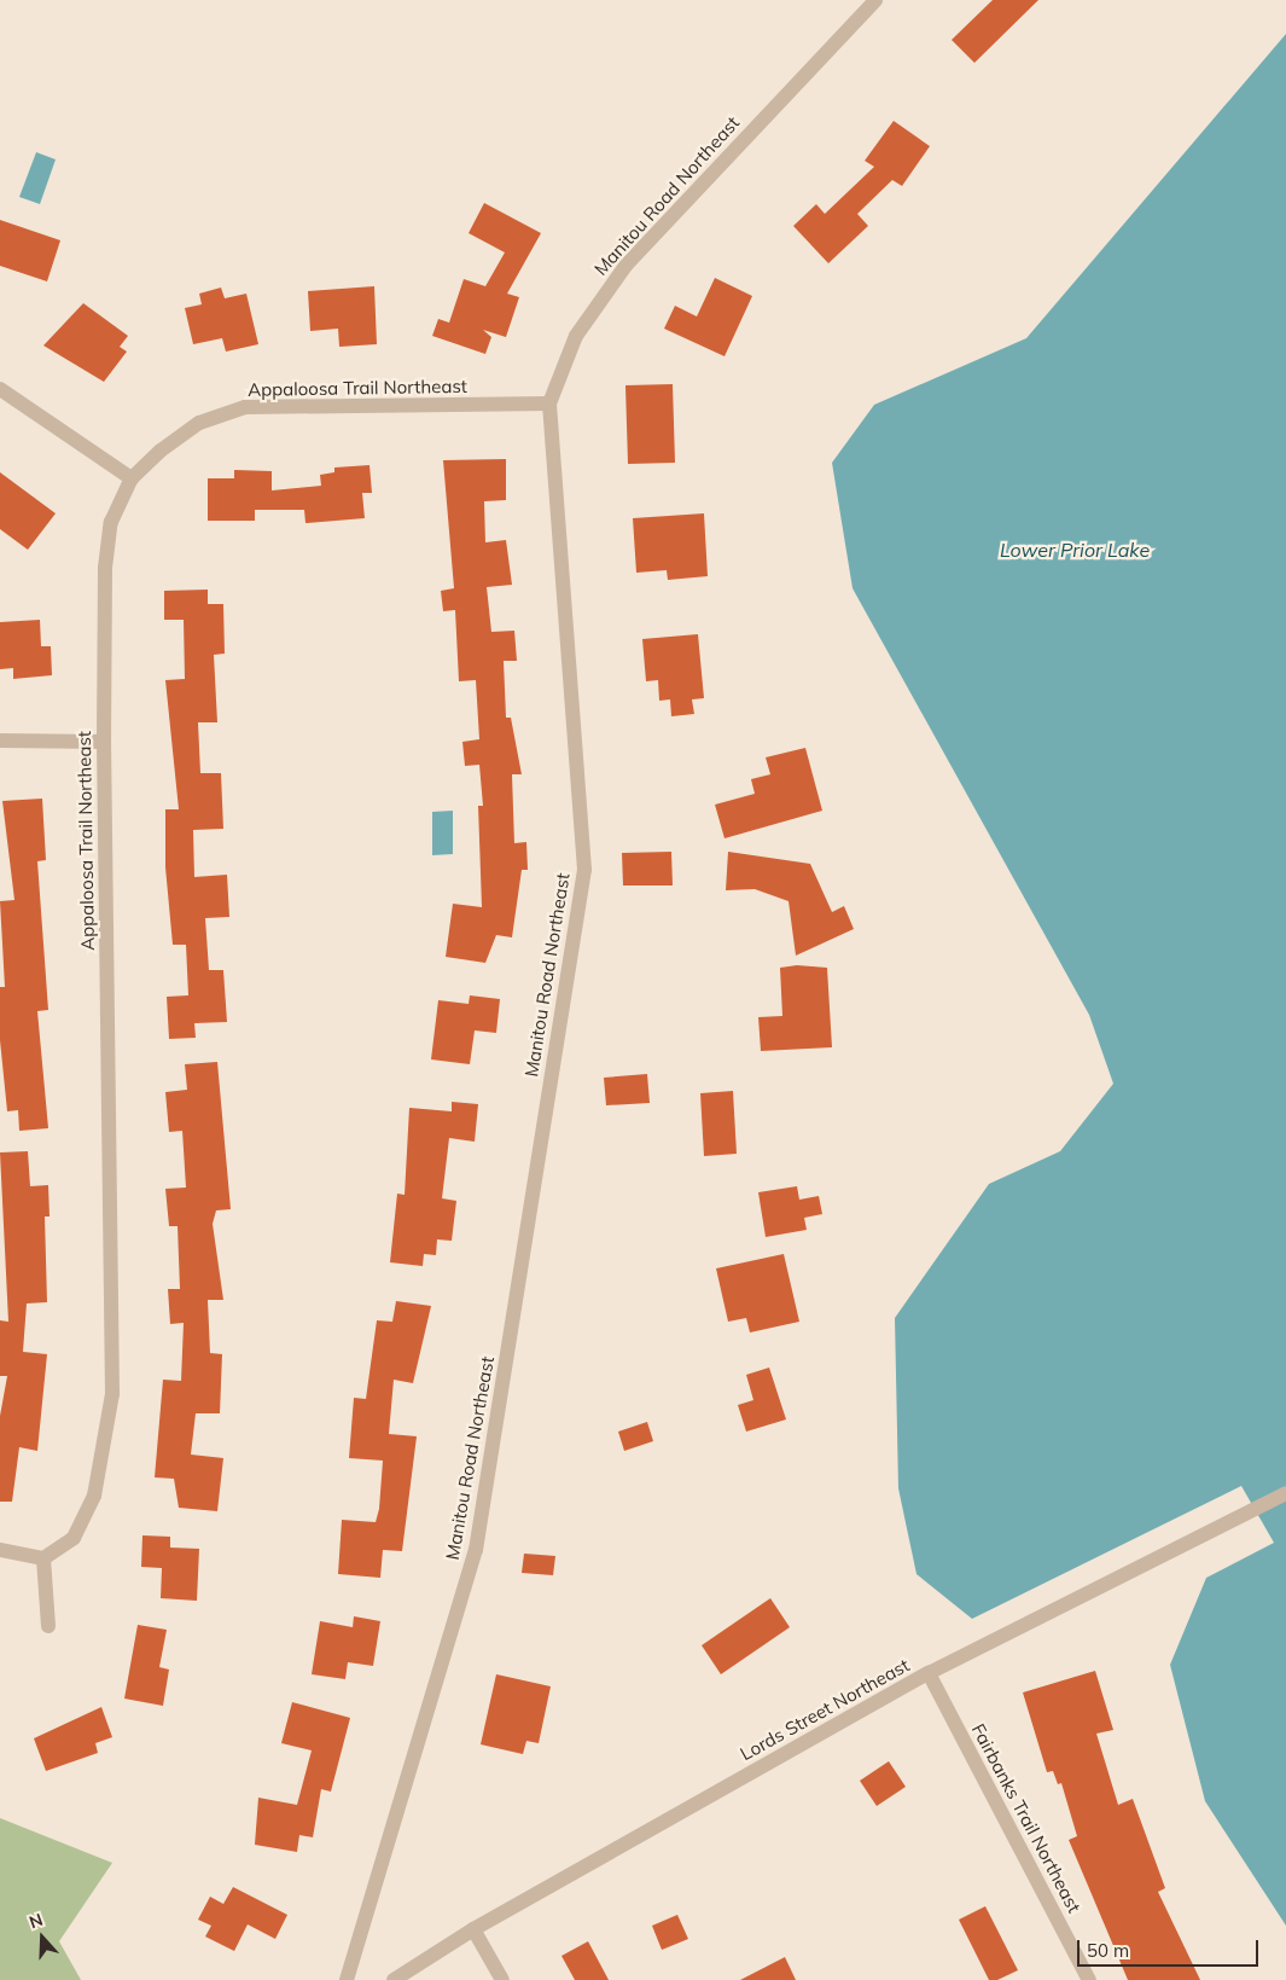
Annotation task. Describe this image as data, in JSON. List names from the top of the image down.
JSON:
{
  "streets": {
    "street": [
      "Manitou Road Northeast",
      "Appaloosa Trail Northeast",
      "Lords Street Northeast",
      "Fairbanks Trail Northeast"
    ]
  },
  "crossings": [
    ["Manitou Road Northeast", "Appaloosa Trail Northeast"],
    ["Lords Street Northeast", "Fairbanks Trail Northeast"]
  ],
  "water": ["Lower Prior Lake"],
  "scale_bar": "50 m",
  "north": "top"
}
